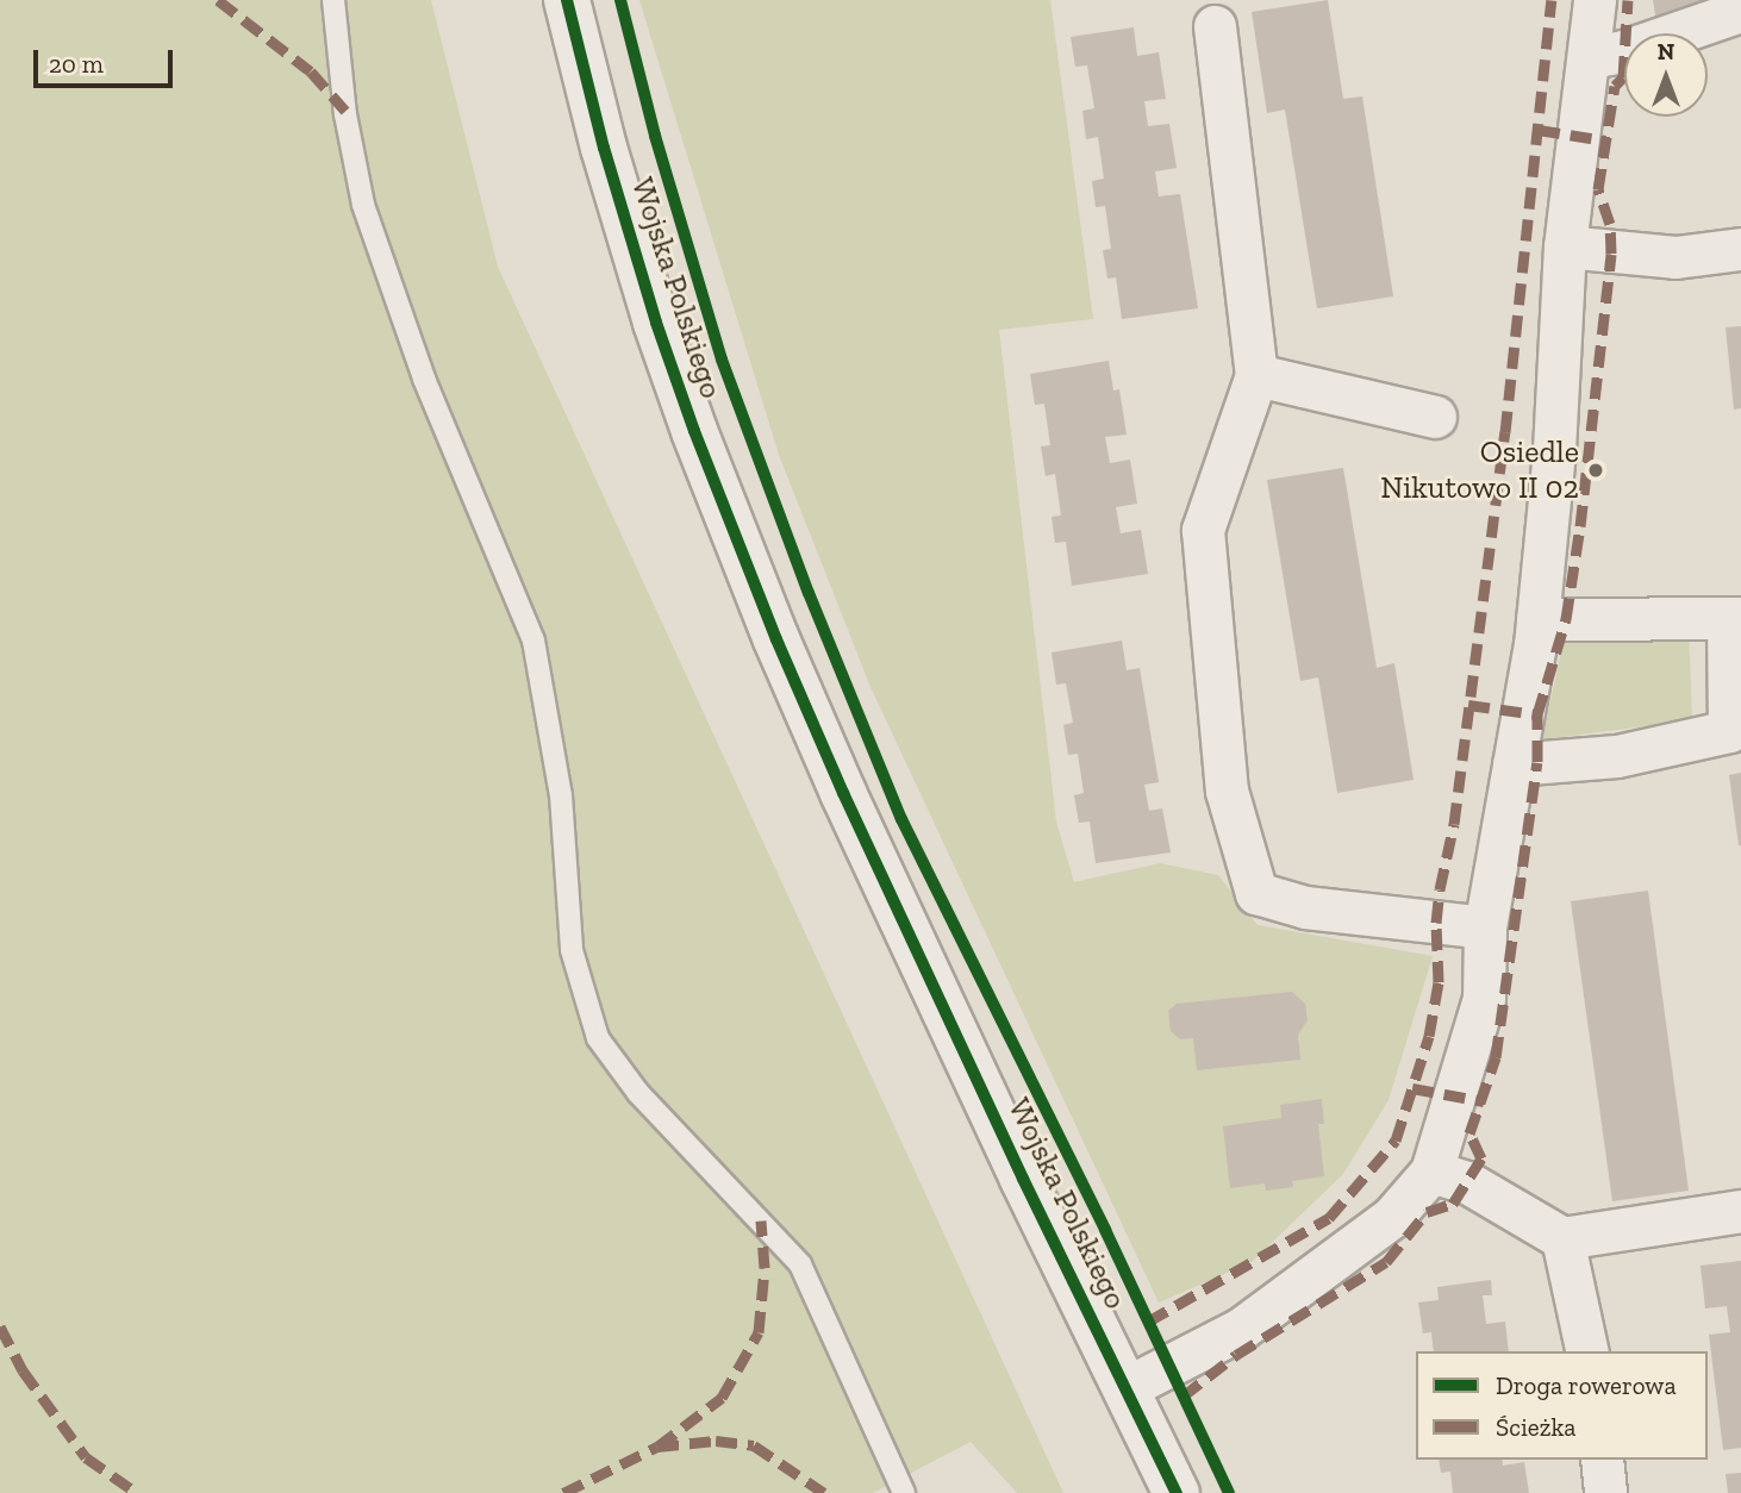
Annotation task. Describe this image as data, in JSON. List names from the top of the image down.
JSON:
{
  "streets": {
    "street": ["Wojska Polskiego"]
  },
  "places": ["Osiedle Nikutowo II 02"],
  "legend": ["Droga rowerowa", "Ścieżka"],
  "scale_bar": "20 m",
  "north": "top"
}
